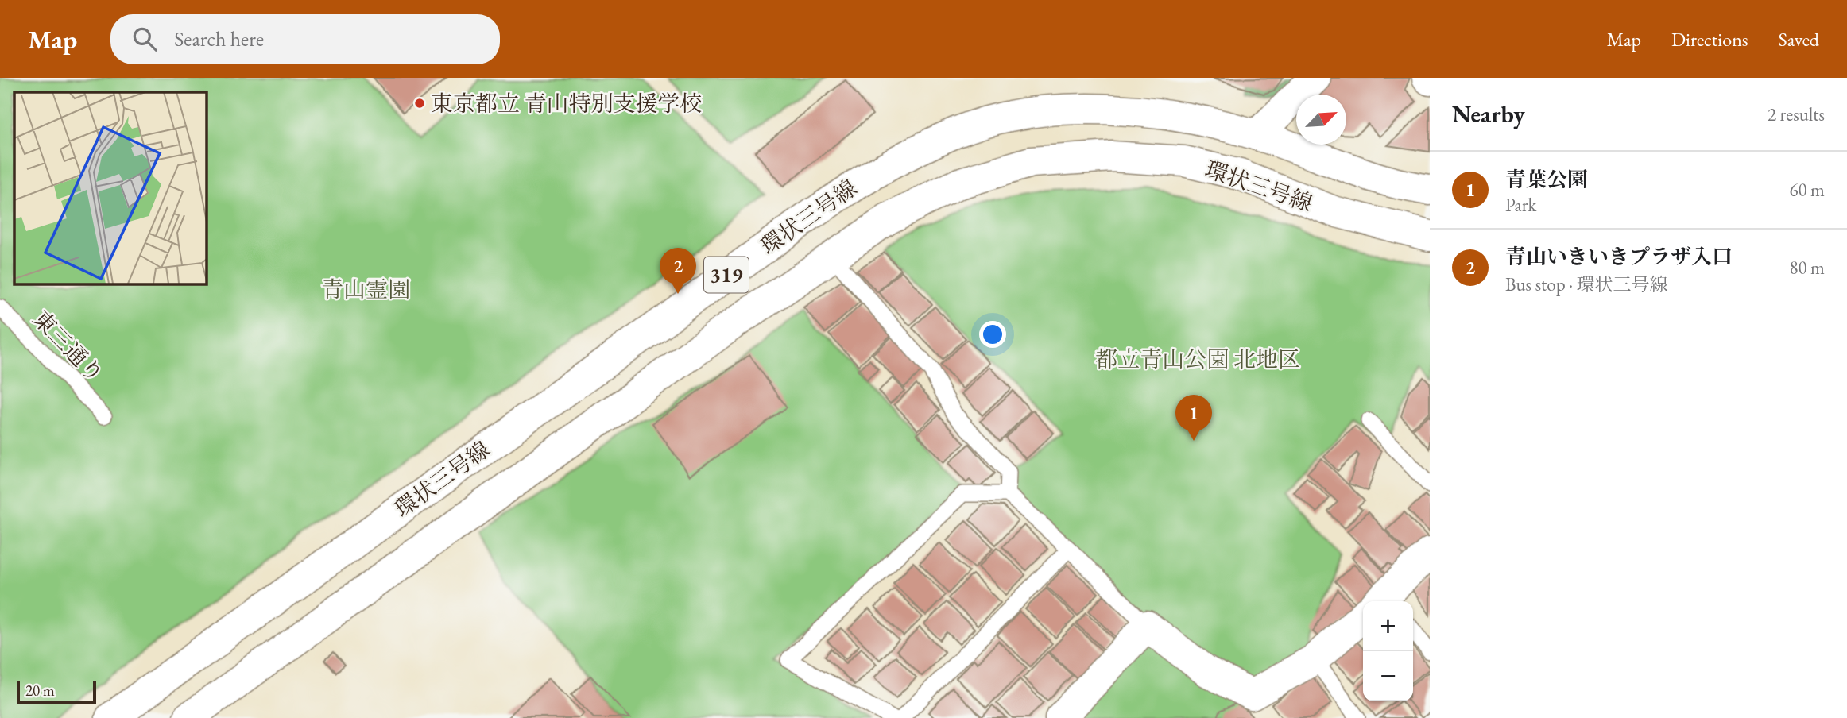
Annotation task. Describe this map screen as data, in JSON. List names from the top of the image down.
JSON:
{
  "streets": {
    "main road": ["環状三号線", "319"],
    "lane": ["東三通り"]
  },
  "parks": ["青山霊園", "都立青山公園 北地区"],
  "places": ["東京都立 青山特別支援学校"],
  "scale_bar": "20 m",
  "north": "top right",
  "page": {
    "header": "Map",
    "search": "Search here",
    "nav": ["Map", "Directions", "Saved"],
    "heading": ["Nearby", "2 results"],
    "list": [
      {
        "mark": "1",
        "name": "青葉公園",
        "note": "Park",
        "value": "60 m"
      },
      {
        "mark": "2",
        "name": "青山いきいきプラザ入口",
        "note": "Bus stop · 環状三号線",
        "value": "80 m"
      }
    ],
    "pins": ["2", "1"],
    "map_buttons": ["+", "−"],
    "scale": "20 m"
  }
}
